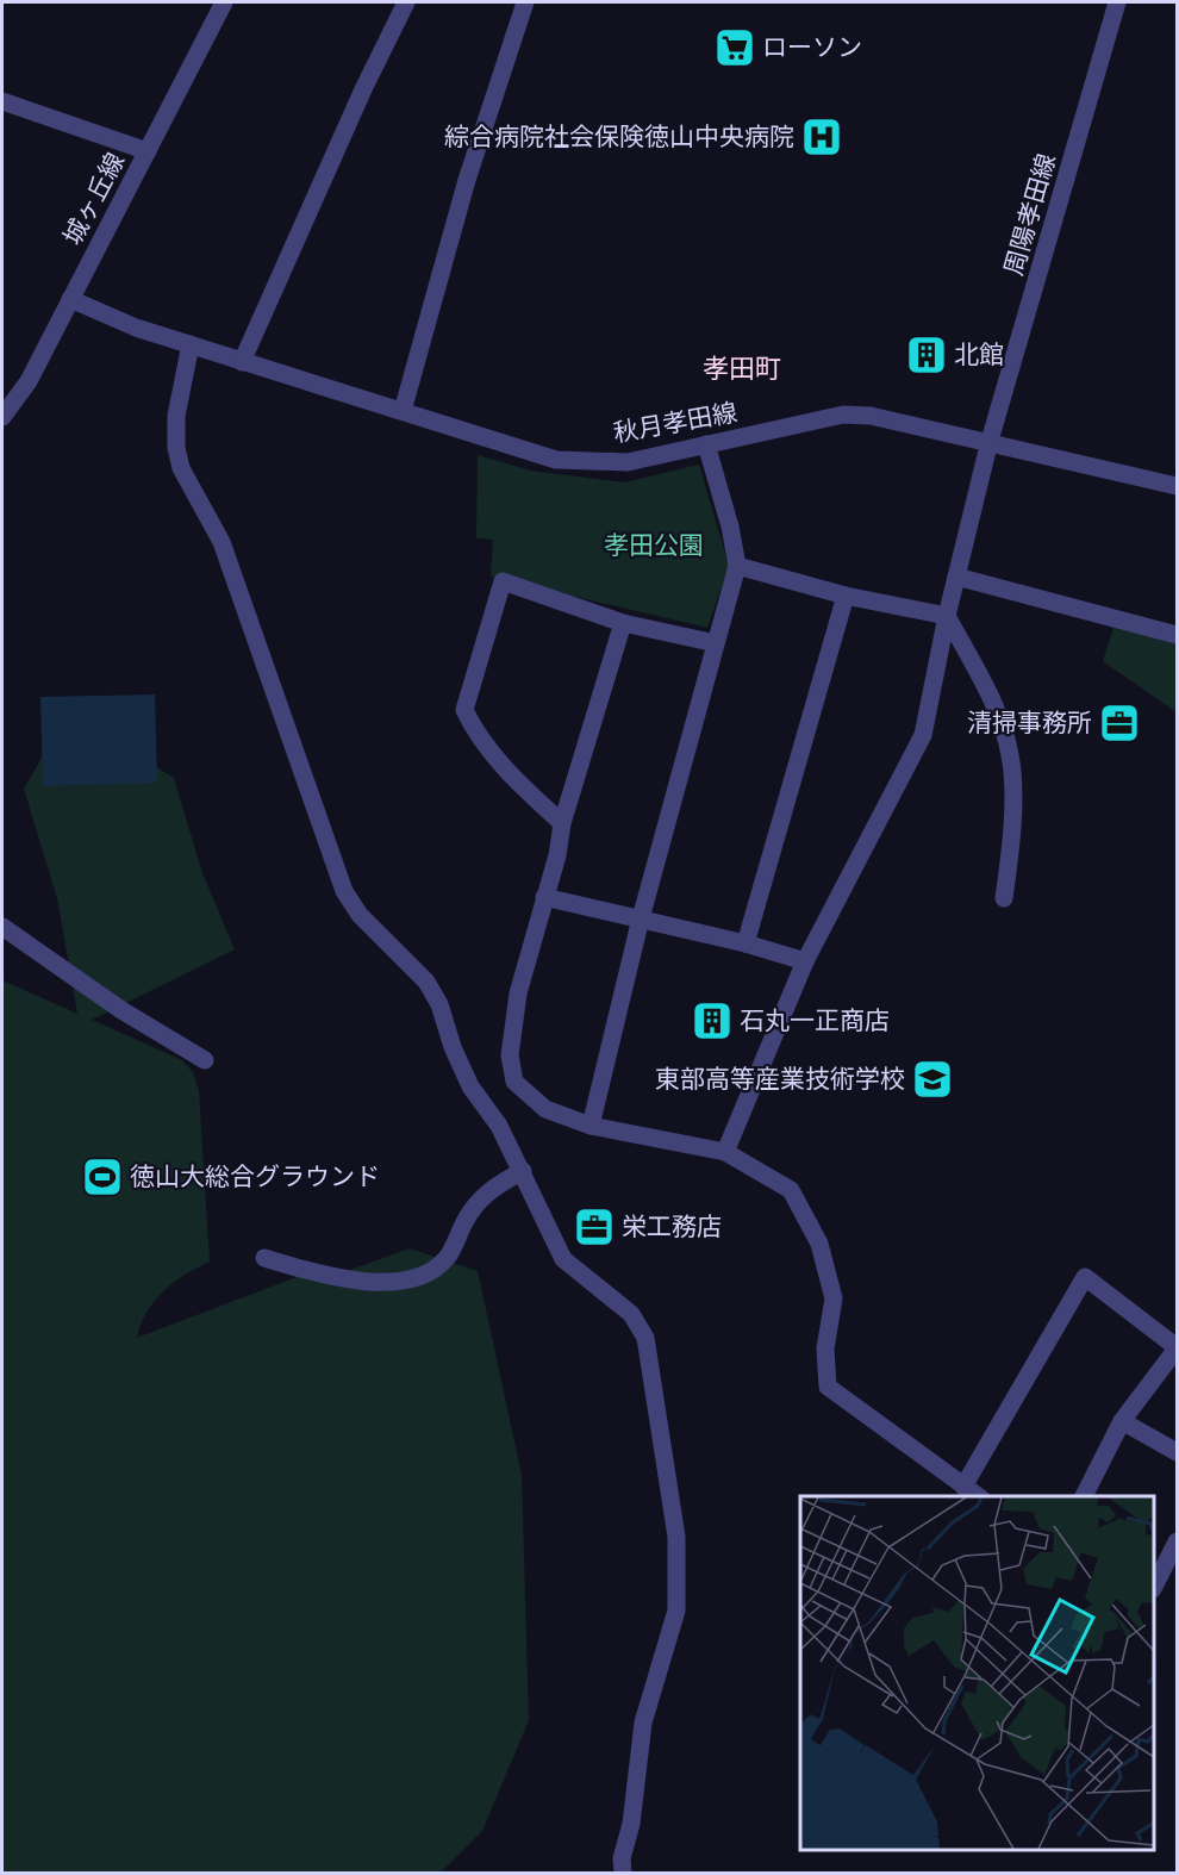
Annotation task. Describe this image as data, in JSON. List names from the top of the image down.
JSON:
{
  "streets": {
    "street": ["城ヶ丘線", "周陽孝田線", "秋月孝田線"]
  },
  "crossings": [
    ["城ヶ丘線", "秋月孝田線"],
    ["周陽孝田線", "秋月孝田線"]
  ],
  "districts": ["孝田町"],
  "parks": ["孝田公園"],
  "places": {
    "supermarket": ["ローソン"],
    "hospital": ["綜合病院社会保険徳山中央病院"],
    "building": ["北館", "石丸一正商店"],
    "office": ["清掃事務所", "栄工務店"],
    "school or university": ["東部高等産業技術学校"],
    "sports": ["徳山大総合グラウンド"]
  }
}
